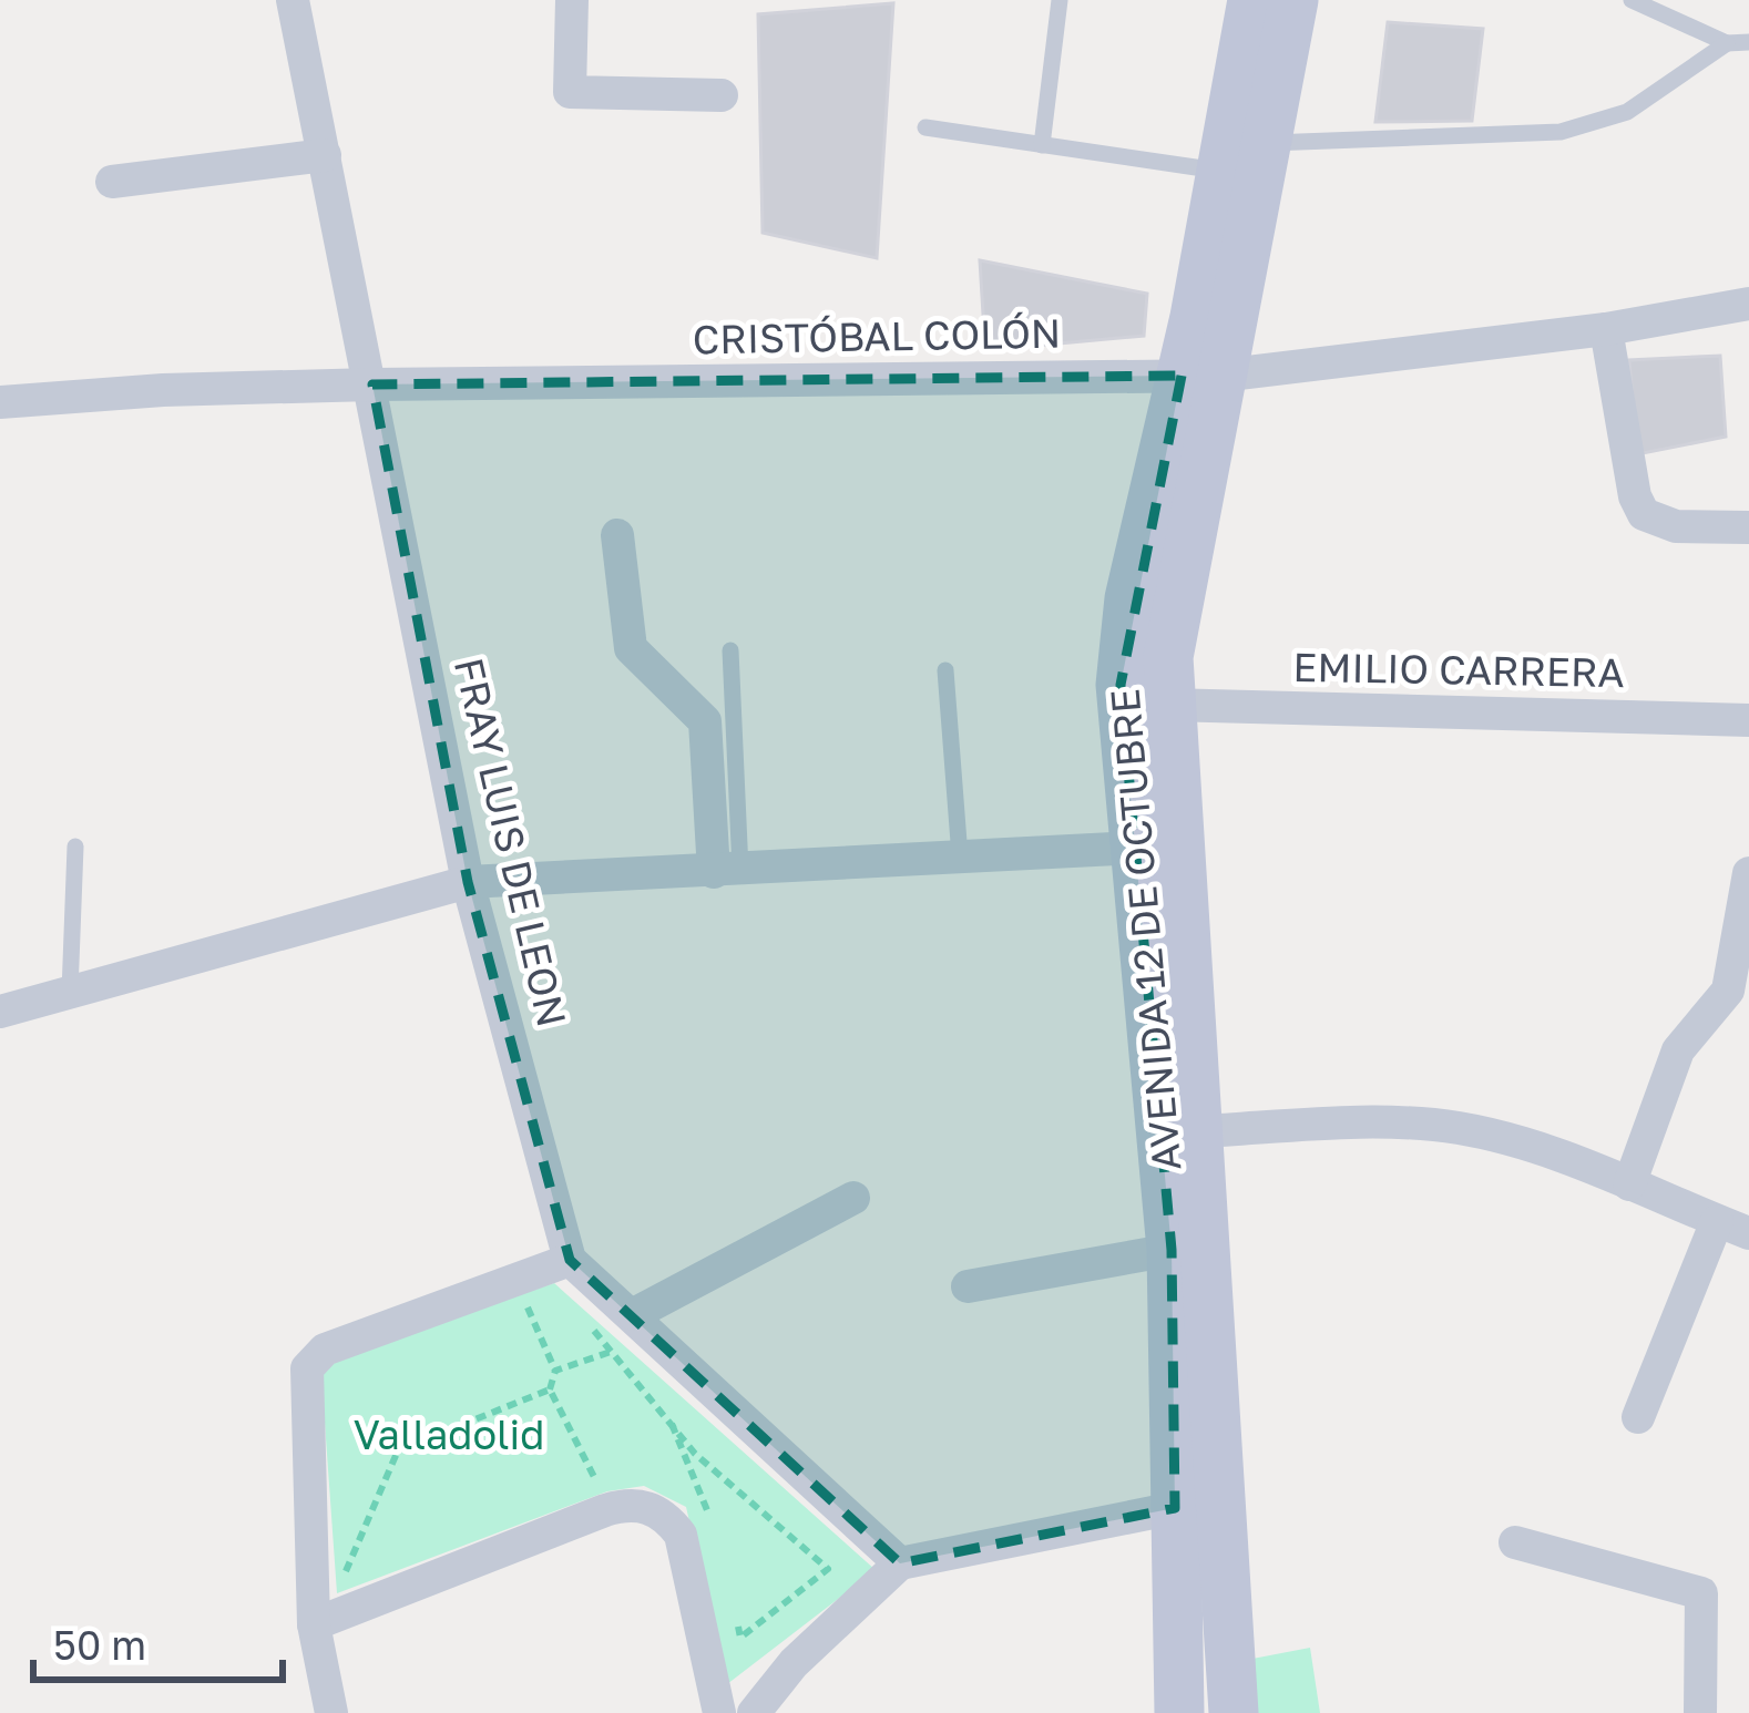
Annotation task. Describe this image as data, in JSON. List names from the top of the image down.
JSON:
{
  "streets": {
    "main road": ["AVENIDA 12 DE OCTUBRE"],
    "street": ["CRISTÓBAL COLÓN", "EMILIO CARRERA", "FRAY LUIS DE LEON"]
  },
  "crossings": [
    ["CRISTÓBAL COLÓN", "FRAY LUIS DE LEON"],
    ["CRISTÓBAL COLÓN", "AVENIDA 12 DE OCTUBRE"],
    ["EMILIO CARRERA", "AVENIDA 12 DE OCTUBRE"]
  ],
  "parks": ["Valladolid"],
  "scale_bar": "50 m"
}
